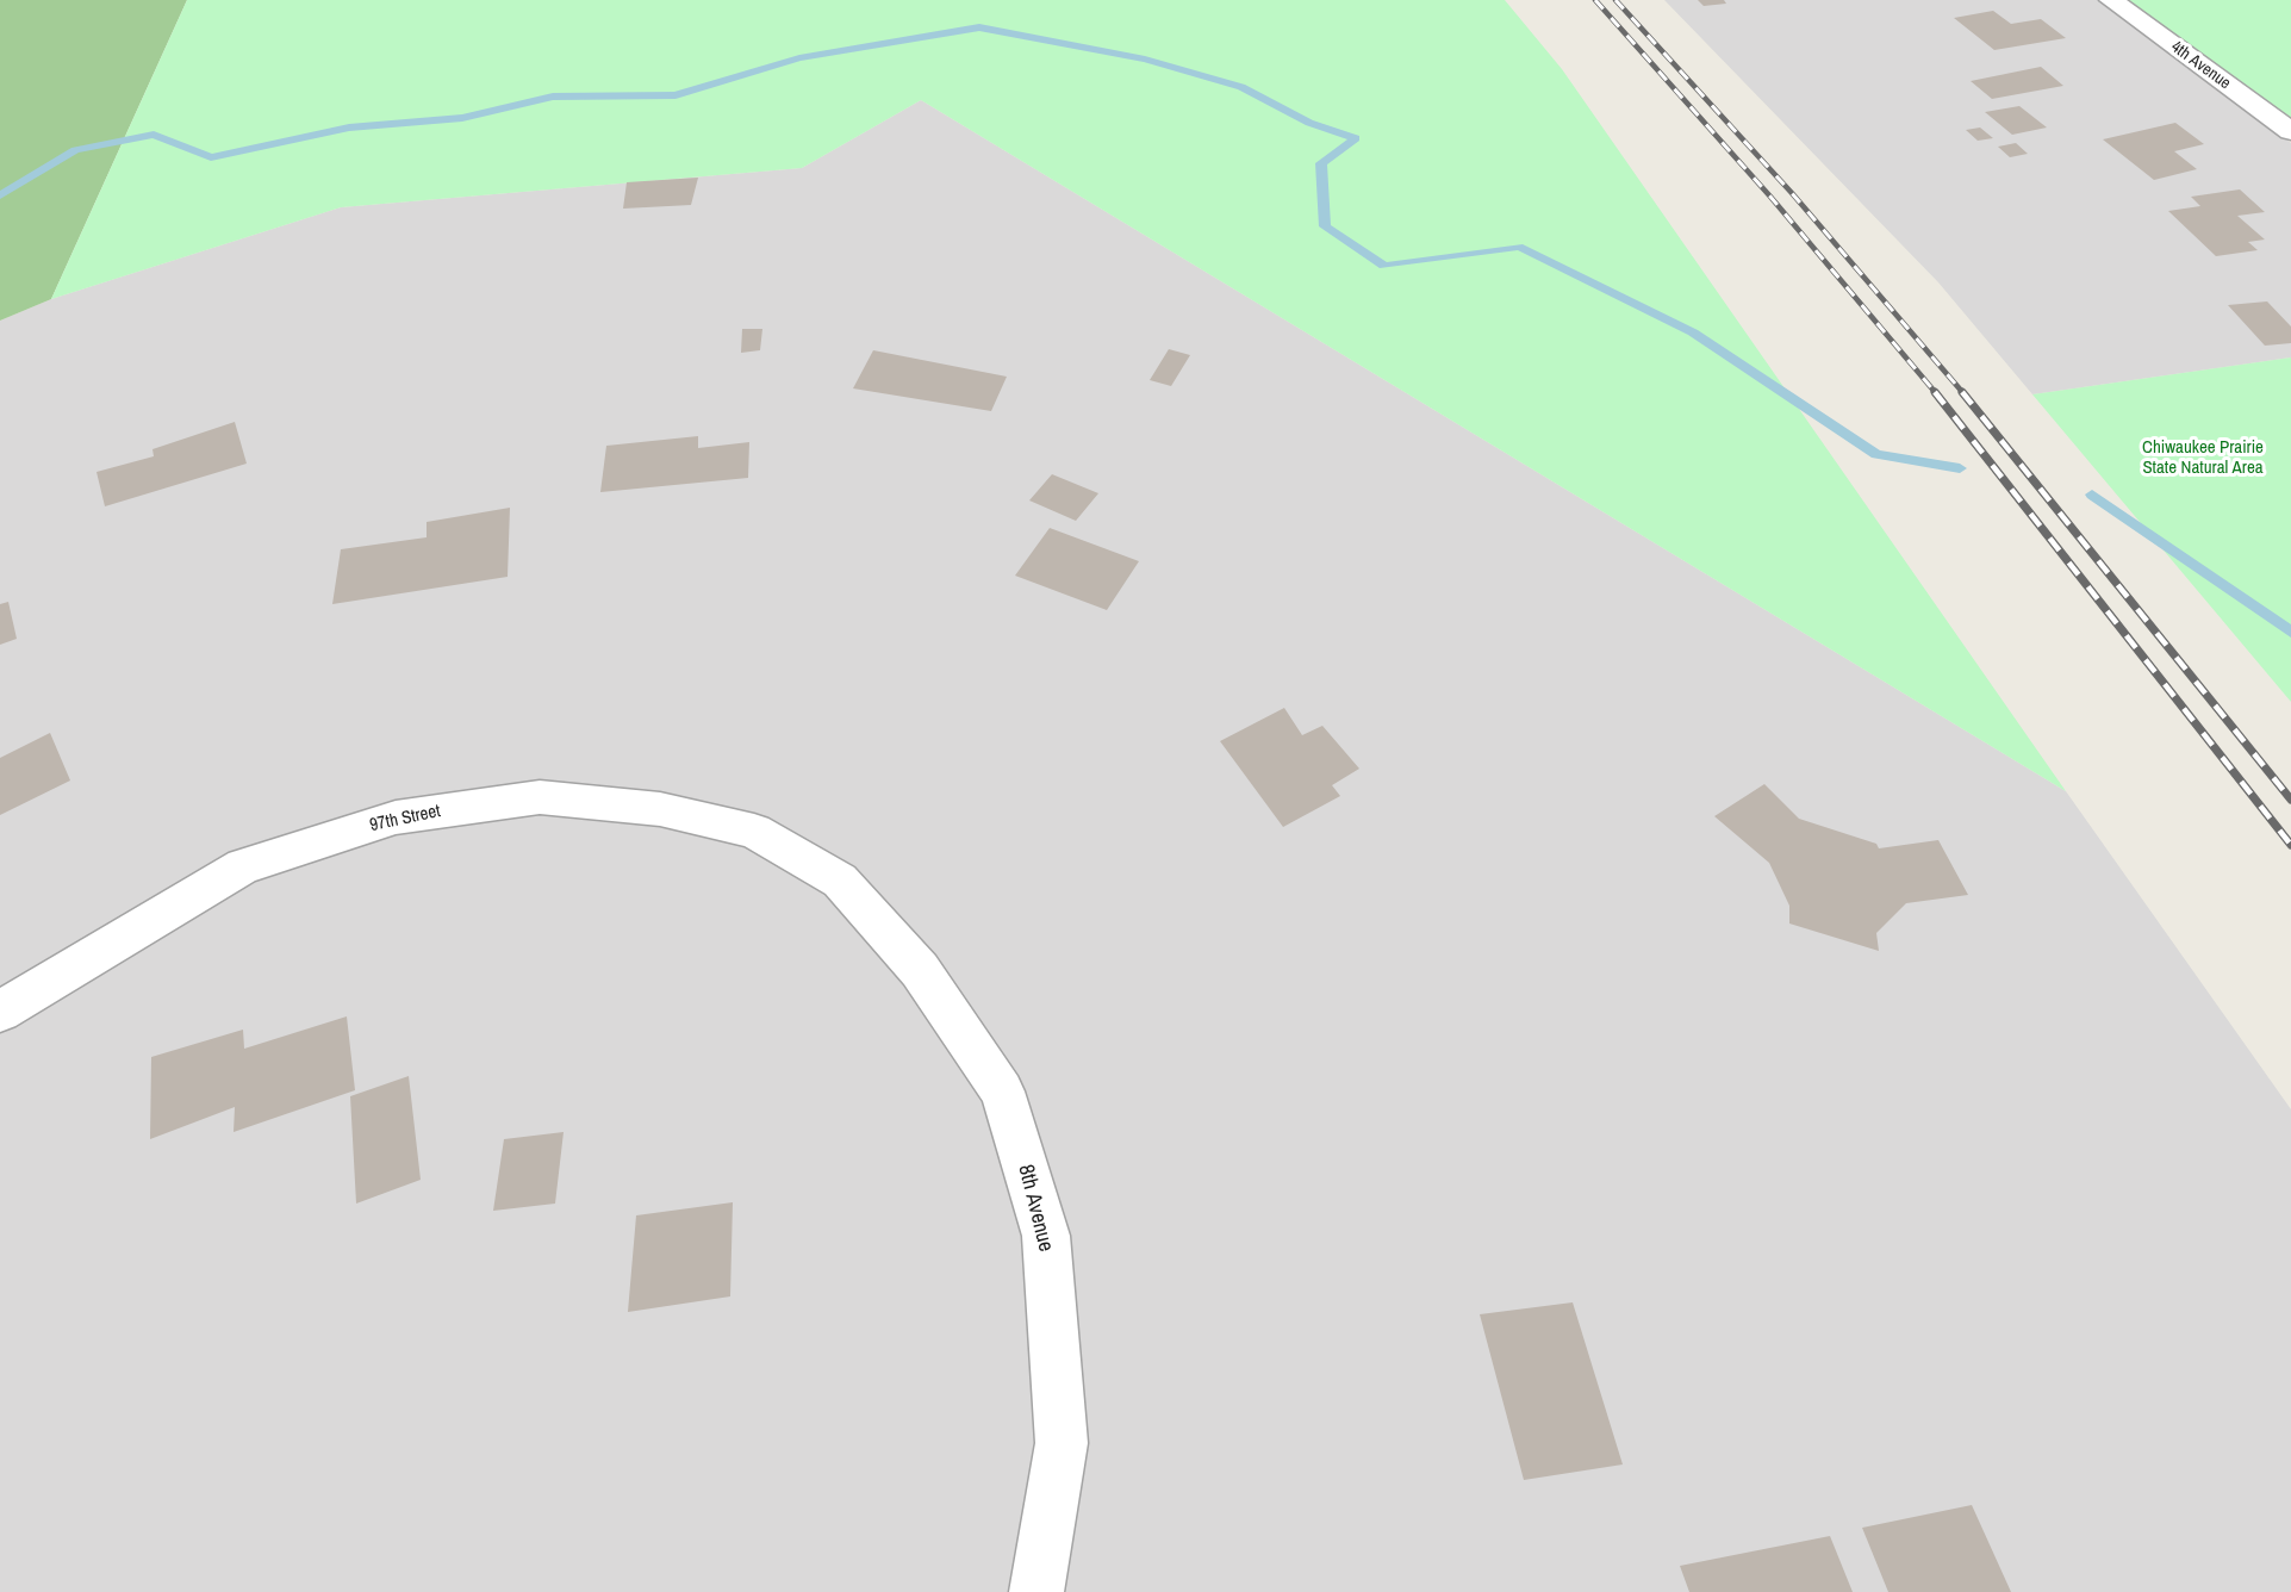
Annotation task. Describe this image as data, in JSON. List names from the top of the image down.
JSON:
{
  "streets": {
    "street": ["4th Avenue", "97th Street", "8th Avenue"]
  },
  "crossings": [
    ["97th Street", "8th Avenue"]
  ],
  "parks": ["Chiwaukee Prairie State Natural Area"]
}
